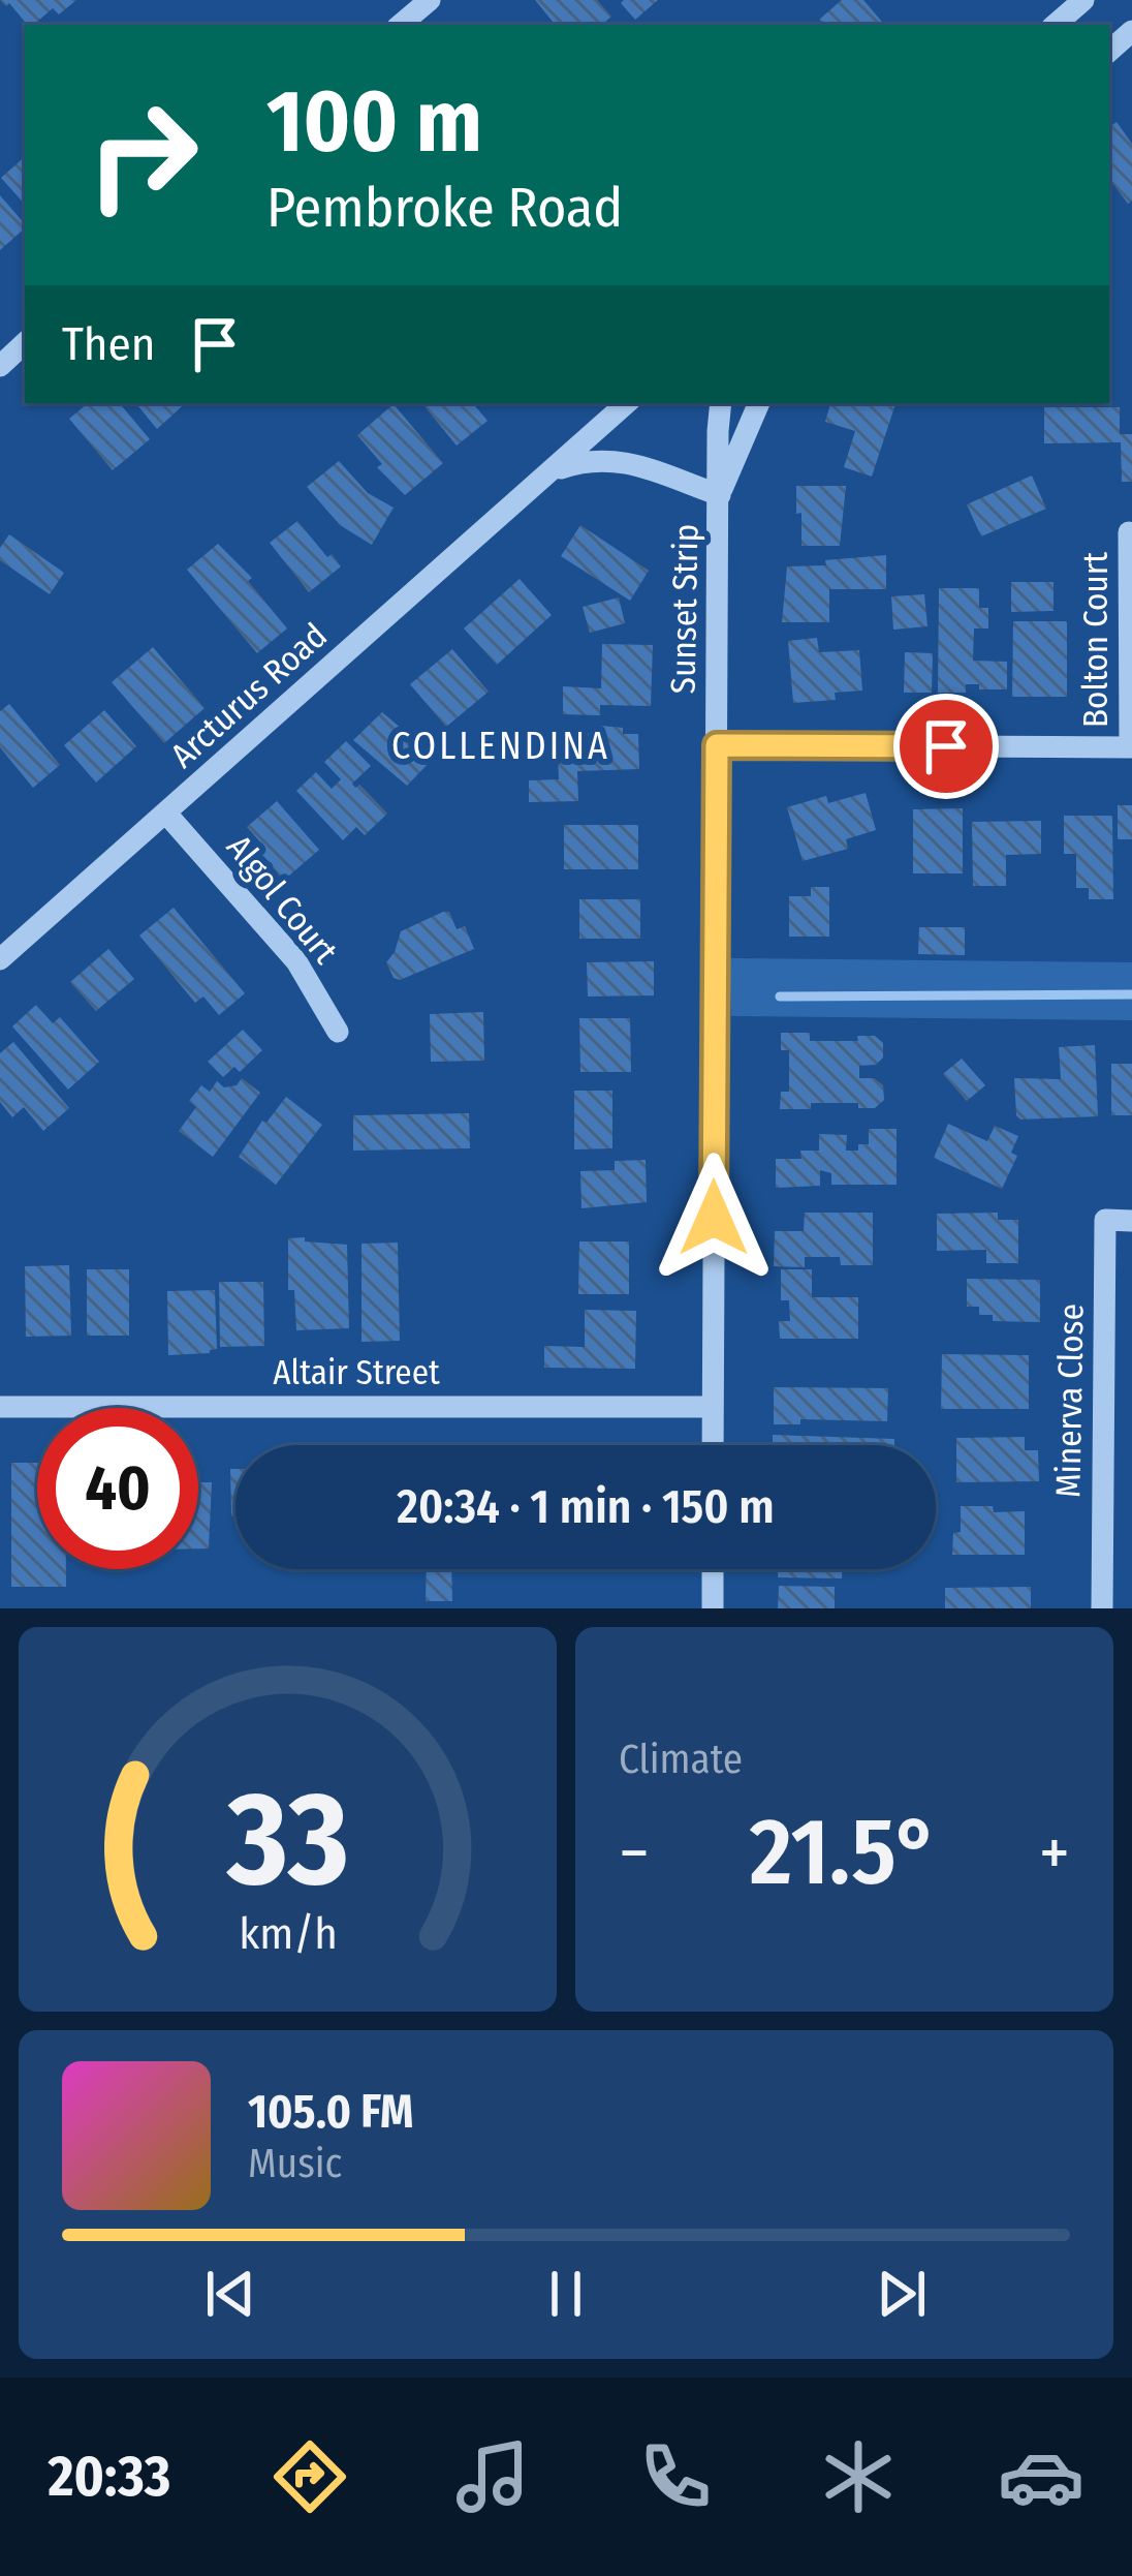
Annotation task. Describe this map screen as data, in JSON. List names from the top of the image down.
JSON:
{
  "streets": {
    "street": [
      "Sunset Strip",
      "Bolton Court",
      "Arcturus Road",
      "Algol Court",
      "Altair Street",
      "Minerva Close"
    ]
  },
  "crossings": [
    ["Sunset Strip", "Arcturus Road"],
    ["Sunset Strip", "Altair Street"],
    ["Arcturus Road", "Algol Court"]
  ],
  "districts": ["COLLENDINA"],
  "page": {
    "turn": ["100 m", "Pembroke Road"],
    "then": "Then",
    "limit": "40",
    "trip": "20:34 · 1 min · 150 m",
    "tile": "Climate",
    "heat": ["−", "21.5°", "+"],
    "song": ["105.0 FM", "Music"],
    "tabs": "20:33",
    "gauge": ["33", "km/h"]
  }
}
